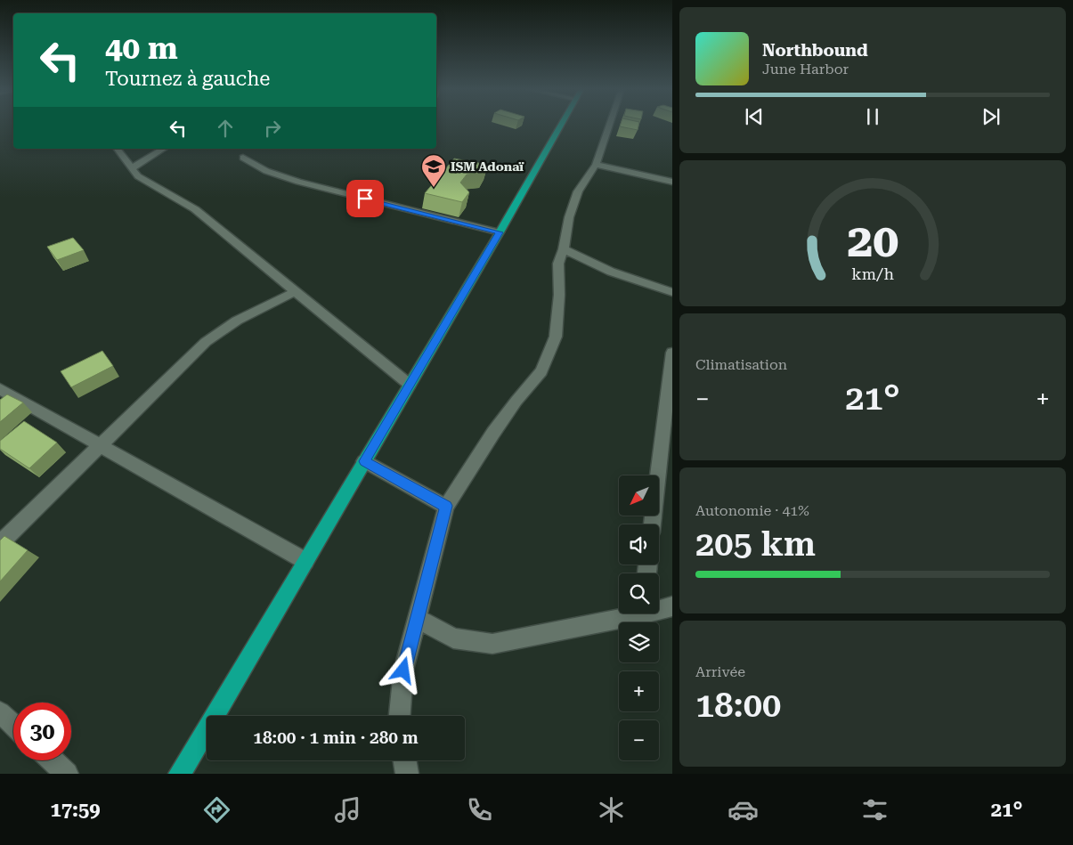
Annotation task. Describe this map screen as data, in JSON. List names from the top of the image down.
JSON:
{
  "places": {
    "school or university": ["ISM Adonaï"]
  },
  "north": "bottom left",
  "page": {
    "turn": ["40 m", "Tournez à gauche"],
    "song": ["Northbound", "June Harbor"],
    "tile": [
      "Climatisation",
      ["Autonomie · 41%", "205 km"],
      ["Arrivée", "18:00"]
    ],
    "heat": ["−", "21°", "+"],
    "map_buttons": ["+", "−"],
    "limit": "30",
    "trip": "18:00 · 1 min · 280 m",
    "tabs": ["17:59", "21°"],
    "gauge": ["20", "km/h"]
  }
}
